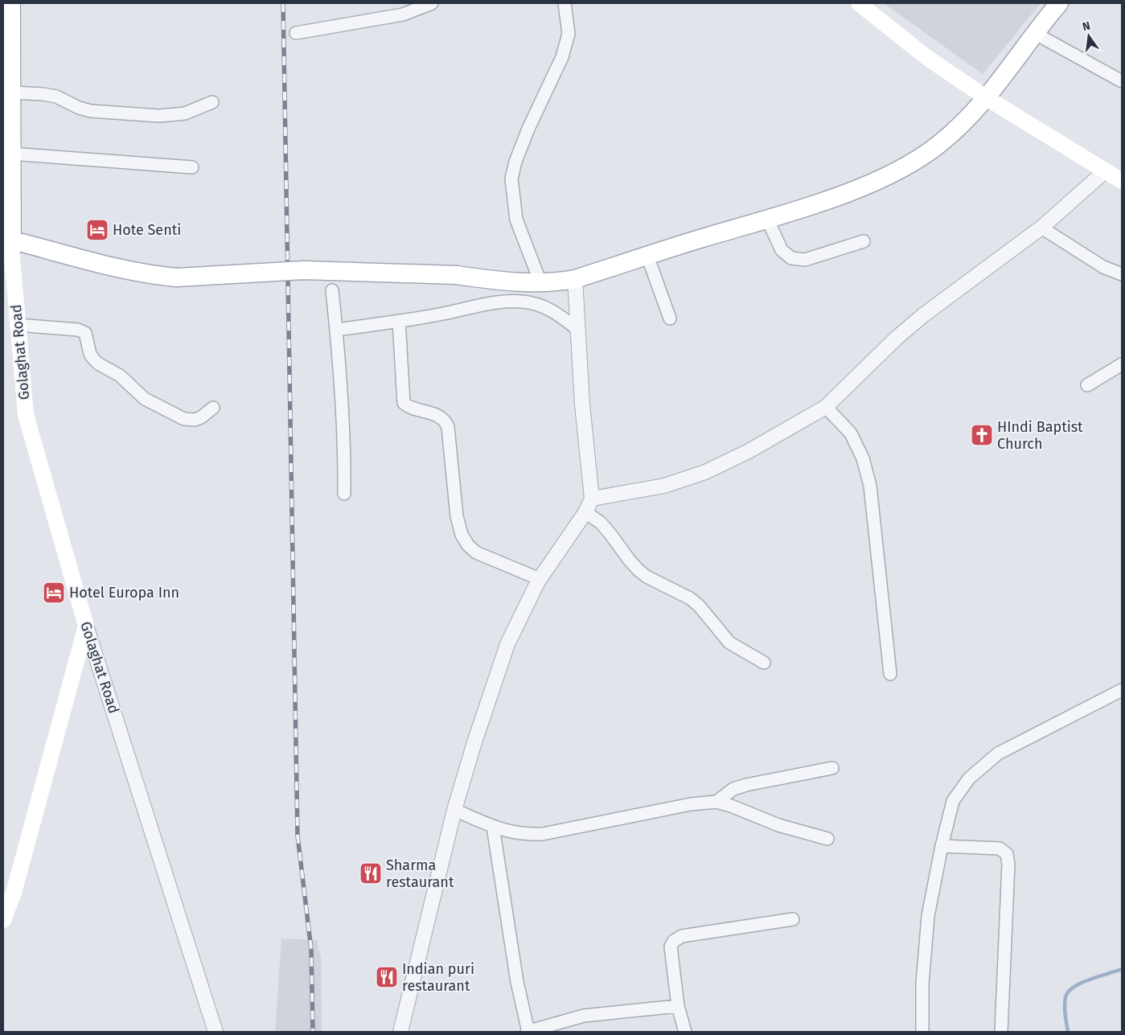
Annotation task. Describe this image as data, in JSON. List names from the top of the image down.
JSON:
{
  "streets": {
    "main road": ["Golaghat Road"]
  },
  "places": {
    "hotel": ["Hote Senti", "Hotel Europa Inn"],
    "church": ["HIndi Baptist Church"],
    "restaurant": ["Sharma restaurant", "Indian puri restaurant"]
  },
  "north": "top"
}
